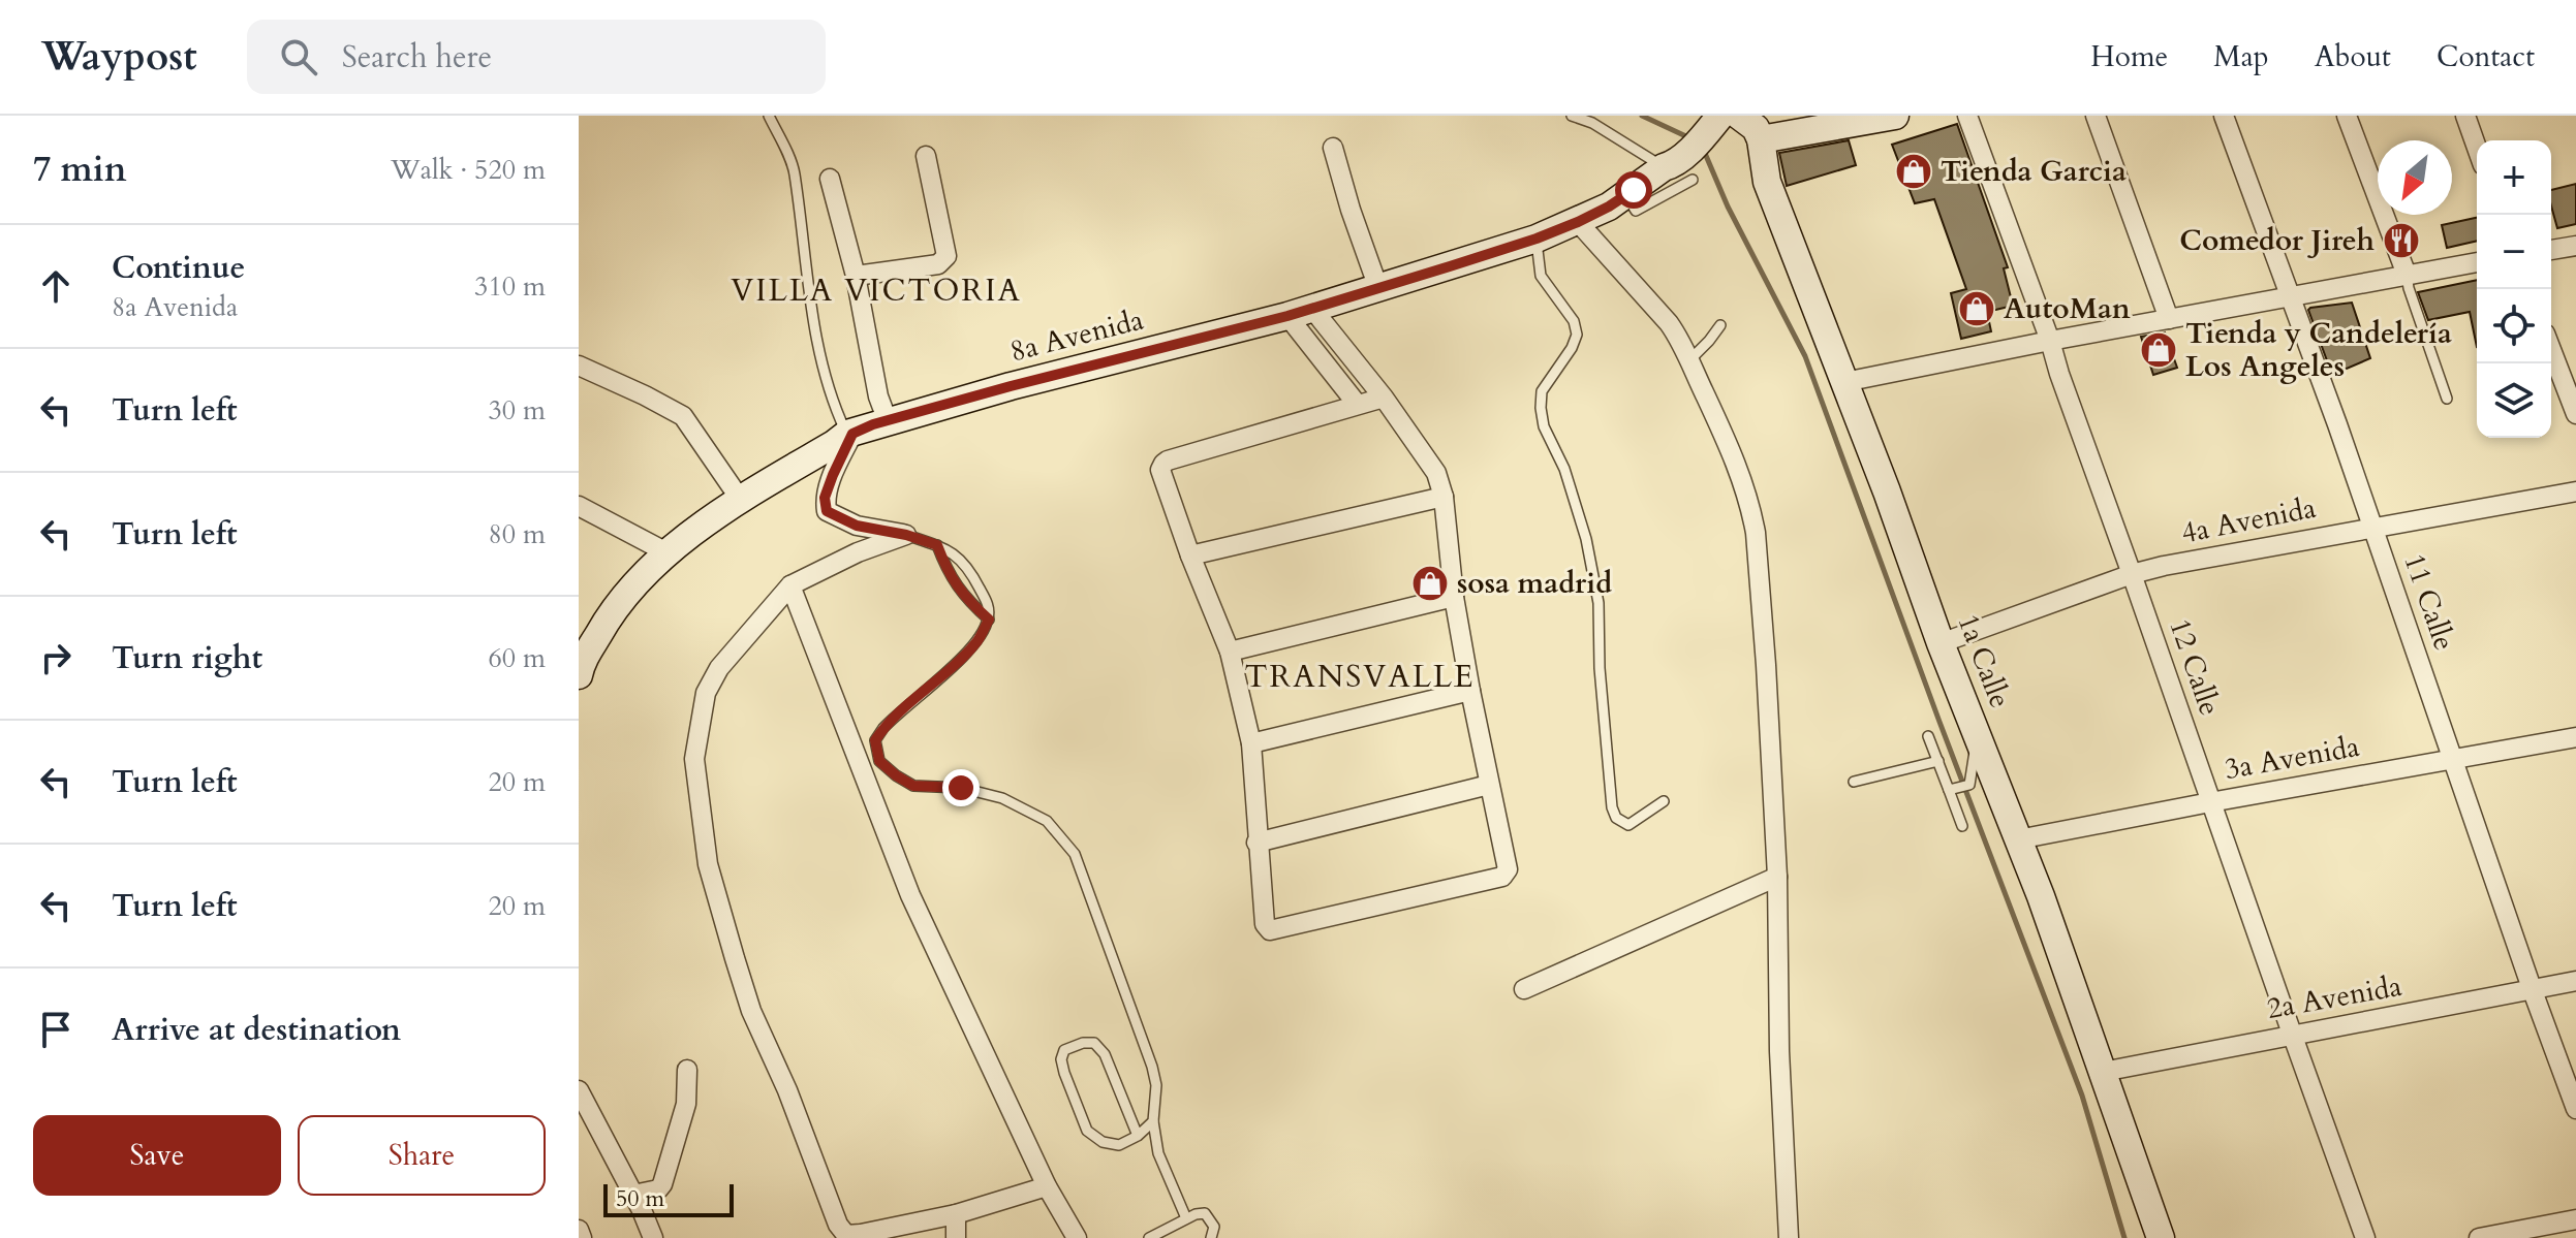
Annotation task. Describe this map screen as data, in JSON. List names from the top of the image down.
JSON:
{
  "streets": {
    "street": [
      "8a Avenida",
      "4a Avenida",
      "11 Calle",
      "1a Calle",
      "12 Calle",
      "3a Avenida",
      "2a Avenida"
    ]
  },
  "crossings": [
    ["4a Avenida", "11 Calle"],
    ["4a Avenida", "1a Calle"],
    ["4a Avenida", "12 Calle"],
    ["11 Calle", "3a Avenida"],
    ["11 Calle", "2a Avenida"],
    ["1a Calle", "3a Avenida"],
    ["1a Calle", "2a Avenida"],
    ["12 Calle", "3a Avenida"],
    ["12 Calle", "2a Avenida"]
  ],
  "districts": ["VILLA VICTORIA", "TRANSVALLE"],
  "places": {
    "shop": [
      "Tienda Garcia",
      "AutoMan",
      "Tienda y Candelería Los Angeles",
      "sosa madrid"
    ],
    "restaurant": ["Comedor Jireh"]
  },
  "scale_bar": "50 m",
  "north": "bottom left",
  "page": {
    "header": "Waypost",
    "search": "Search here",
    "nav": [
      "Home",
      "Map",
      "About",
      "Contact"
    ],
    "heading": ["7 min", "Walk · 520 m"],
    "map_buttons": ["+", "−"],
    "list": [
      ["Continue", "8a Avenida", "310 m"],
      ["Turn left", "30 m"],
      ["Turn left", "80 m"],
      ["Turn right", "60 m"],
      ["Turn left", "20 m"],
      ["Turn left", "20 m"],
      "Arrive at destination"
    ],
    "buttons": ["Save", "Share"],
    "scale": "50 m"
  }
}
